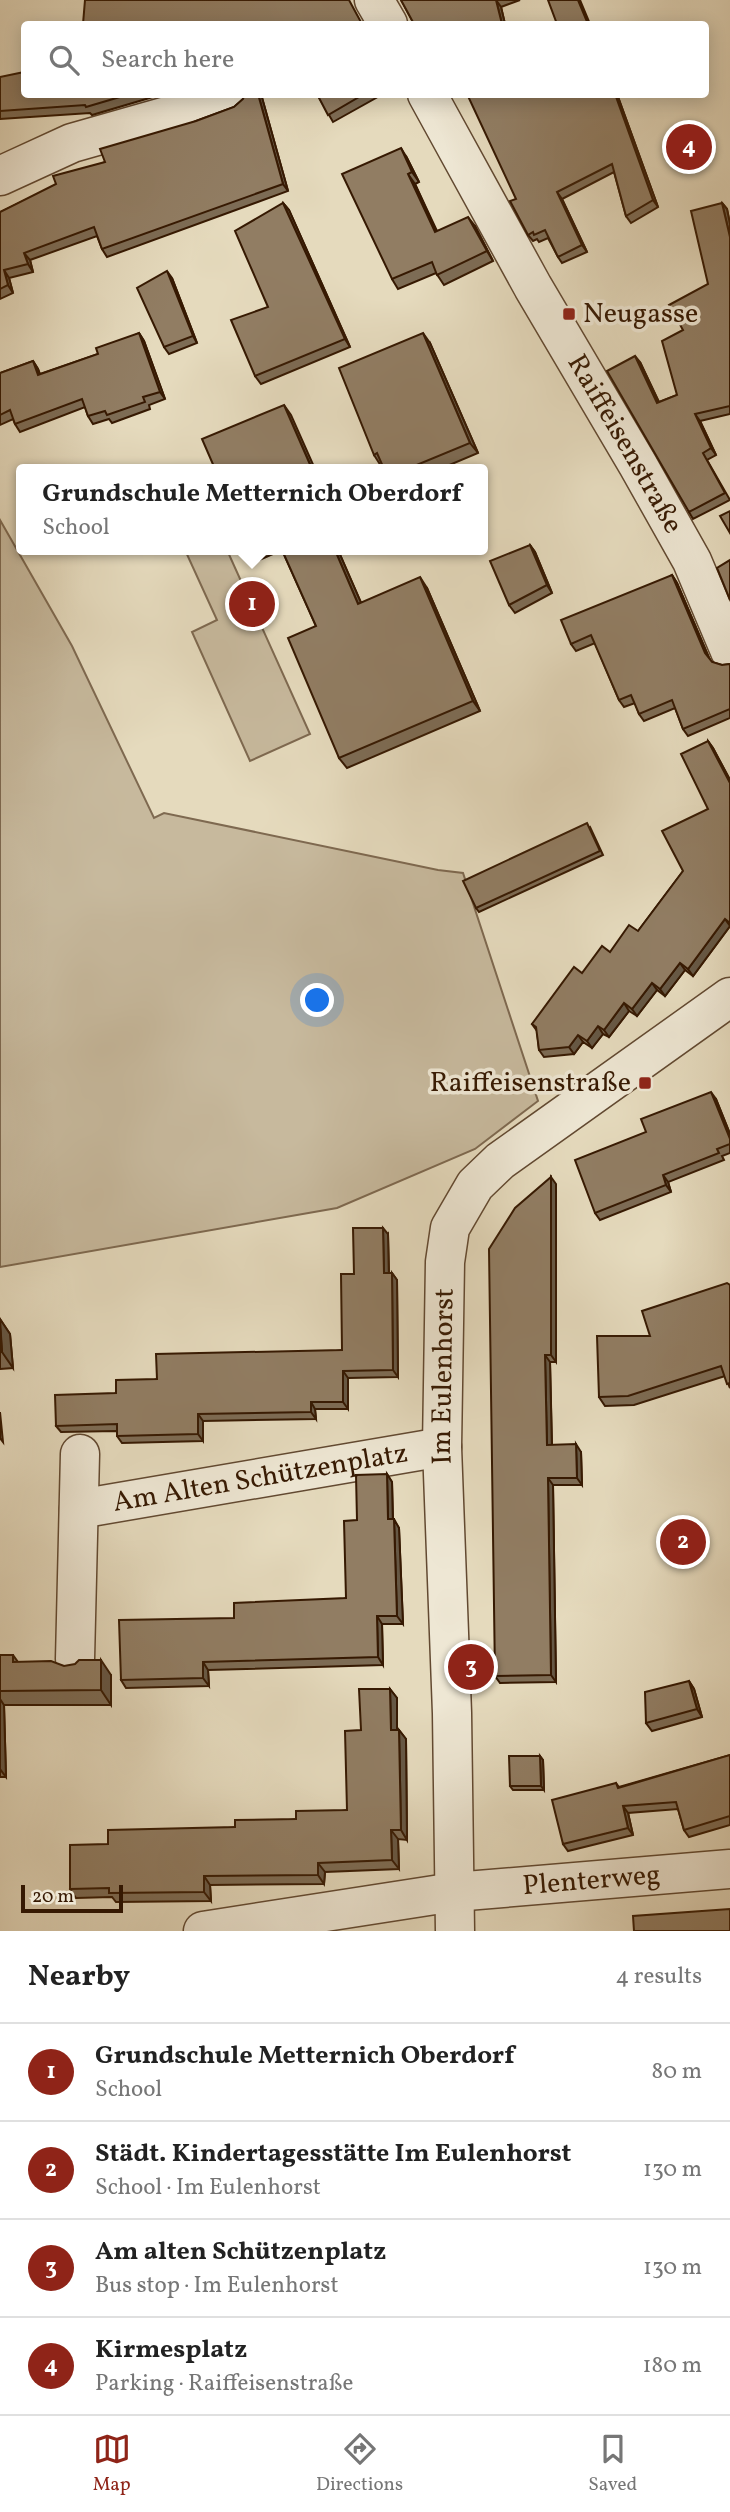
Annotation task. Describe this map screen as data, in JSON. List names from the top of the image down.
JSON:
{
  "streets": {
    "street": [
      "Raiffeisenstraße",
      "Im Eulenhorst",
      "Am Alten Schützenplatz",
      "Plenterweg"
    ]
  },
  "crossings": [
    ["Im Eulenhorst", "Am Alten Schützenplatz"],
    ["Im Eulenhorst", "Plenterweg"]
  ],
  "places": {
    "transit": ["Neugasse", "Raiffeisenstraße"]
  },
  "scale_bar": "20 m",
  "page": {
    "search": "Search here",
    "pins": [
      "4",
      "1",
      "2",
      "3"
    ],
    "popup": ["Grundschule Metternich Oberdorf", "School"],
    "scale": "20 m",
    "heading": ["Nearby", "4 results"],
    "list": [
      {
        "mark": "1",
        "name": "Grundschule Metternich Oberdorf",
        "note": "School",
        "value": "80 m"
      },
      {
        "mark": "2",
        "name": "Städt. Kindertagesstätte Im Eulenhorst",
        "note": "School · Im Eulenhorst",
        "value": "130 m"
      },
      {
        "mark": "3",
        "name": "Am alten Schützenplatz",
        "note": "Bus stop · Im Eulenhorst",
        "value": "130 m"
      },
      {
        "mark": "4",
        "name": "Kirmesplatz",
        "note": "Parking · Raiffeisenstraße",
        "value": "180 m"
      }
    ],
    "nav": ["Map", "Directions", "Saved"]
  }
}
